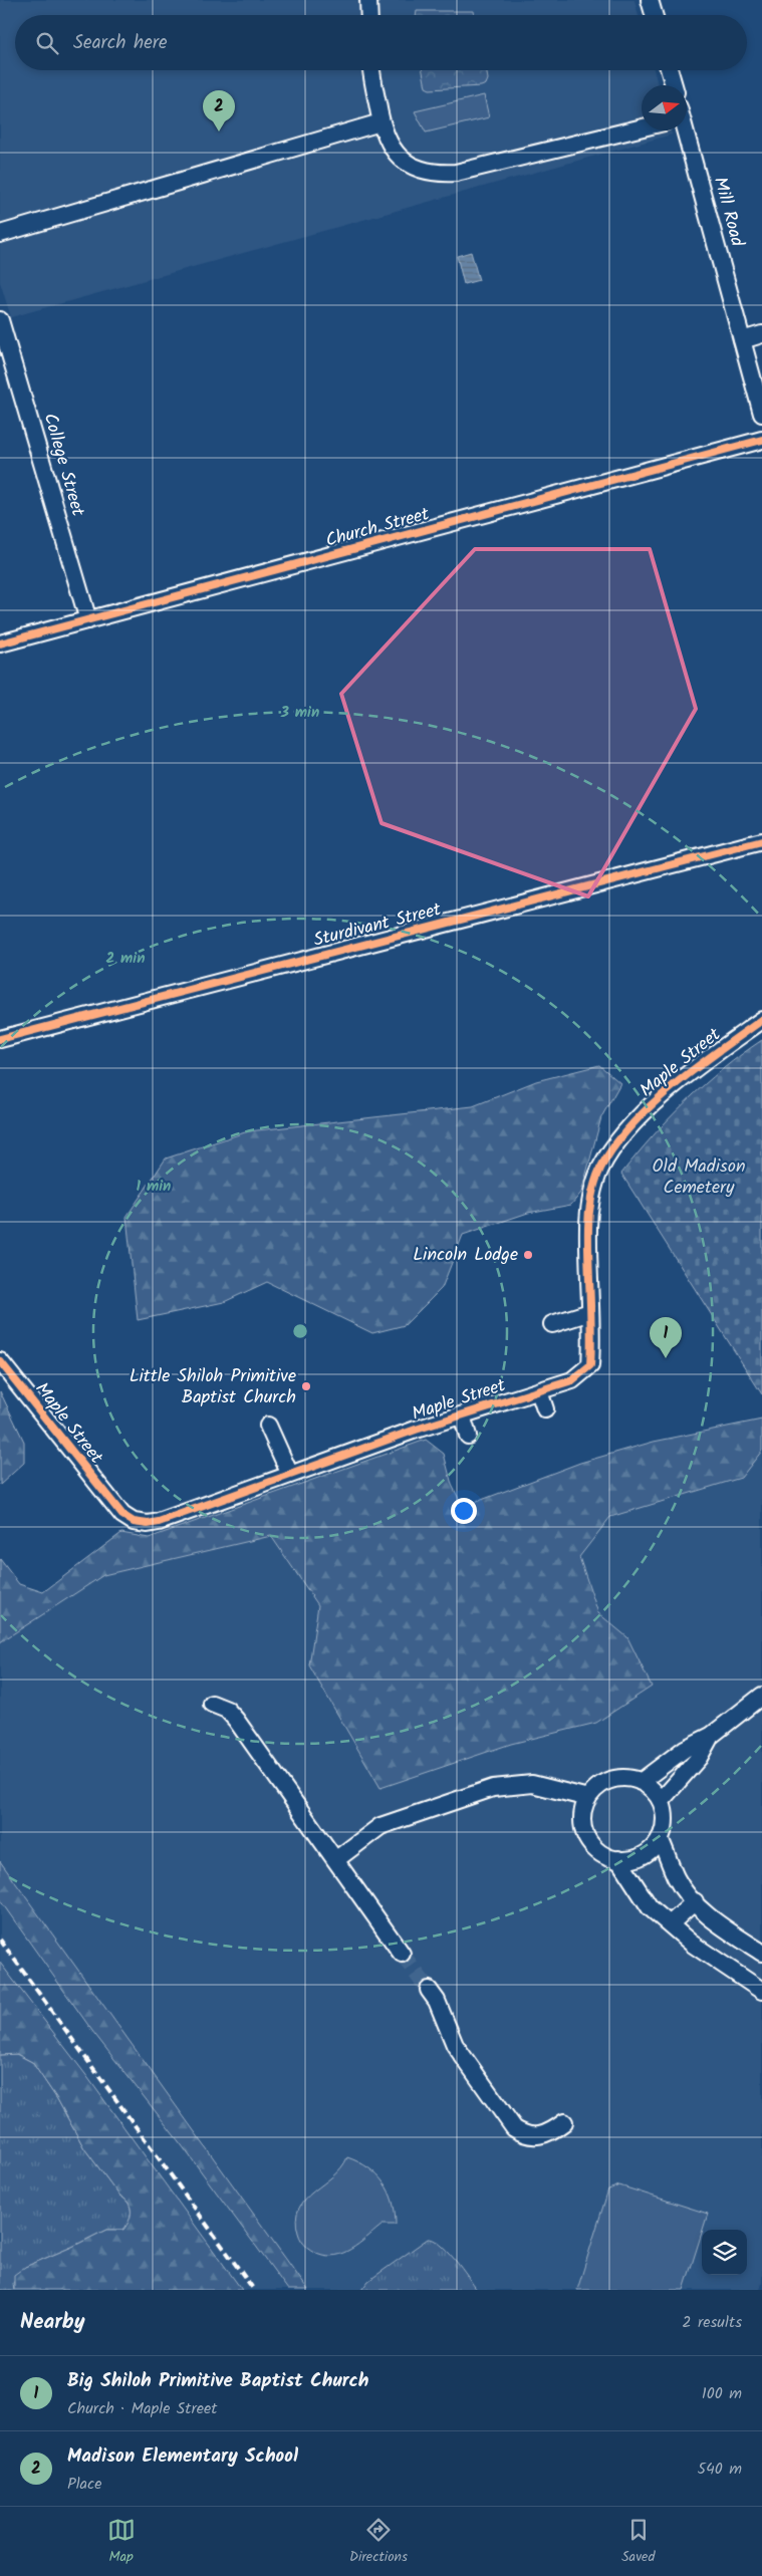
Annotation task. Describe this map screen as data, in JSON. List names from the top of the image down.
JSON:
{
  "streets": {
    "street": [
      "Mill Road",
      "College Street",
      "Church Street",
      "Sturdivant Street",
      "Maple Street"
    ]
  },
  "crossings": [
    ["College Street", "Church Street"]
  ],
  "parks": ["Old Madison Cemetery"],
  "places": ["Lincoln Lodge", "Little Shiloh Primitive Baptist Church"],
  "north": "right",
  "page": {
    "search": "Search here",
    "pins": ["2", "1"],
    "heading": ["Nearby", "2 results"],
    "list": [
      {
        "mark": "1",
        "name": "Big Shiloh Primitive Baptist Church",
        "note": "Church · Maple Street",
        "value": "100 m"
      },
      {
        "mark": "2",
        "name": "Madison Elementary School",
        "note": "Place",
        "value": "540 m"
      }
    ],
    "nav": ["Map", "Directions", "Saved"]
  },
  "rings": ["3 min", "2 min", "1 min"]
}
